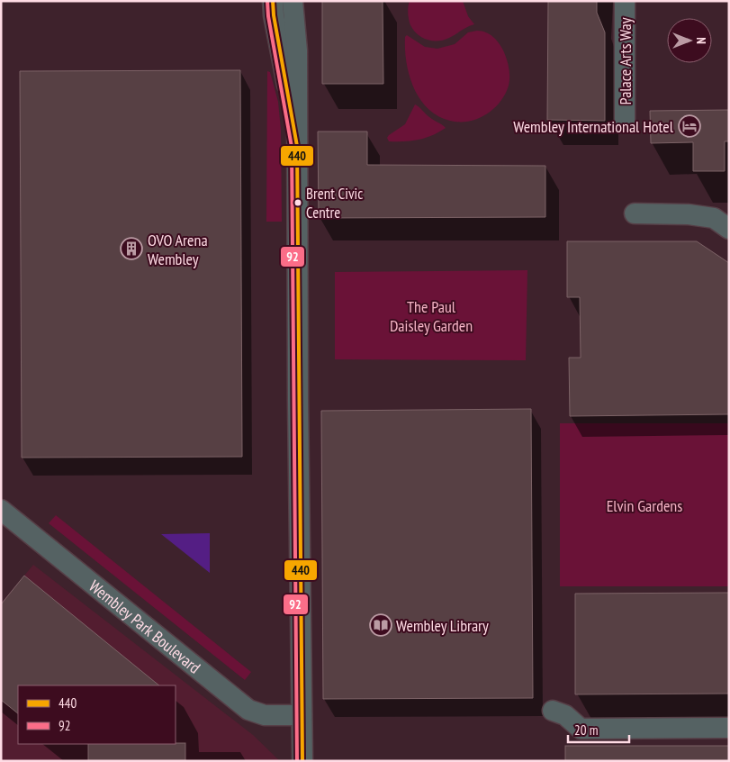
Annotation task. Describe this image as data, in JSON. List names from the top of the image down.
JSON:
{
  "streets": {
    "street": ["Palace Arts Way", "Wembley Park Boulevard"]
  },
  "parks": ["The Paul Daisley Garden", "Elvin Gardens"],
  "places": {
    "hotel": ["Wembley International Hotel"],
    "other": ["Brent Civic Centre"],
    "building": ["OVO Arena Wembley"],
    "library": ["Wembley Library"]
  },
  "lines": ["transit line 440", "transit line 92"],
  "legend": ["440", "92"],
  "scale_bar": "20 m",
  "north": "right"
}
